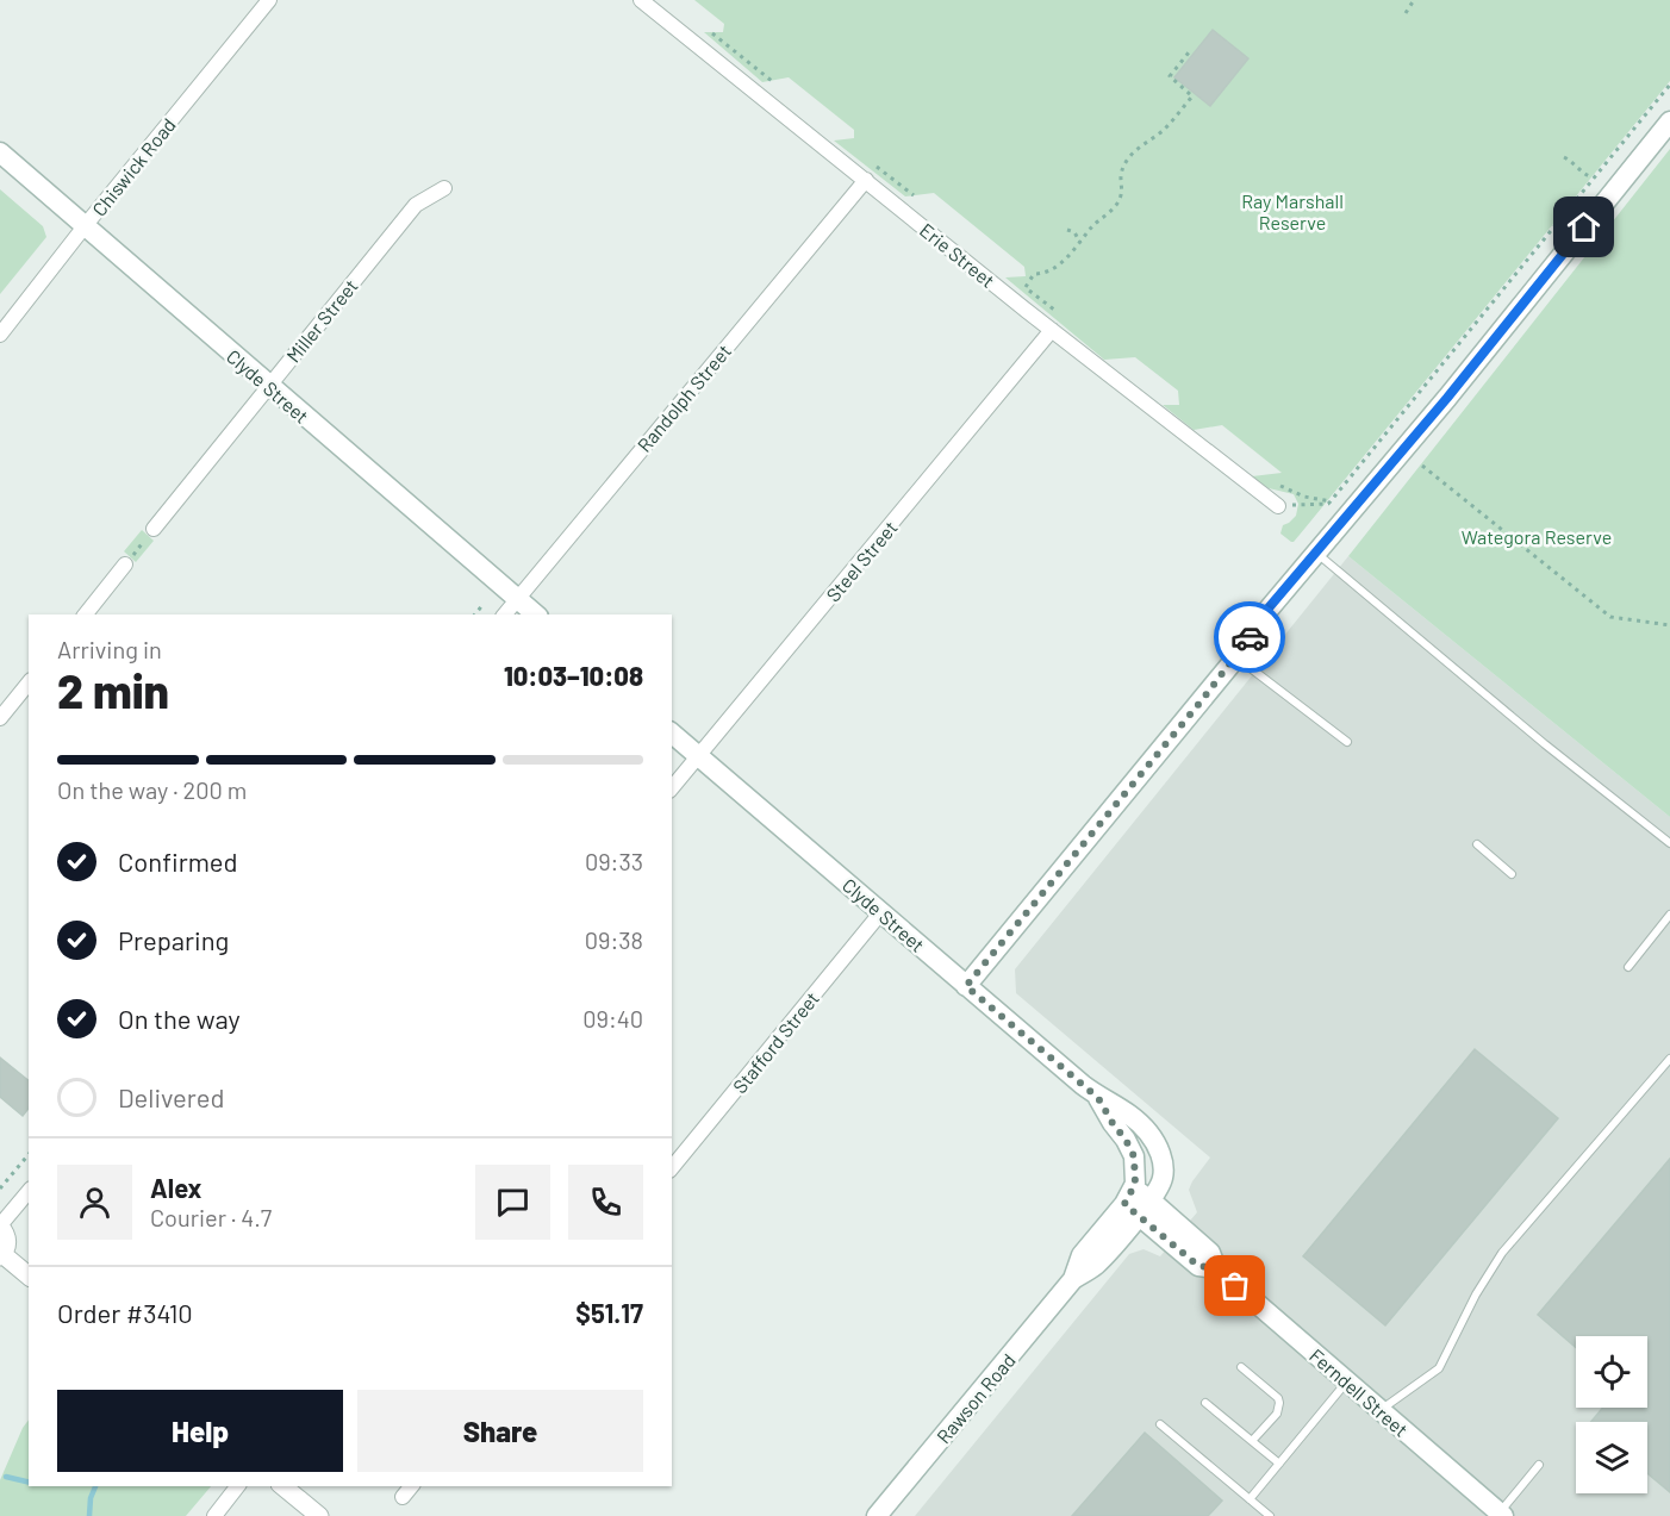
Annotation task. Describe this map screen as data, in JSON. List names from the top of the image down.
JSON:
{
  "streets": {
    "main road": ["Clyde Street", "Ferndell Street", "Rawson Road"],
    "street": [
      "Chiswick Road",
      "Erie Street",
      "Miller Street",
      "Randolph Street",
      "Steel Street",
      "Stafford Street"
    ]
  },
  "crossings": [
    ["Chiswick Road", "Clyde Street"],
    ["Erie Street", "Randolph Street"],
    ["Erie Street", "Steel Street"],
    ["Miller Street", "Clyde Street"],
    ["Clyde Street", "Randolph Street"],
    ["Clyde Street", "Steel Street"],
    ["Clyde Street", "Stafford Street"],
    ["Clyde Street", "Ferndell Street"],
    ["Clyde Street", "Rawson Road"],
    ["Ferndell Street", "Rawson Road"]
  ],
  "parks": ["Ray Marshall Reserve", "Wategora Reserve"],
  "page": {
    "heading": ["2 min", "Arriving in", "10:03–10:08"],
    "panel": [
      "Alex",
      "Courier · 4.7",
      "Order #3410",
      "$51.17"
    ],
    "bar": "On the way · 200 m",
    "list": [
      ["Confirmed", "09:33"],
      ["Preparing", "09:38"],
      ["On the way", "09:40"],
      "Delivered"
    ],
    "buttons": ["Help", "Share"]
  }
}
